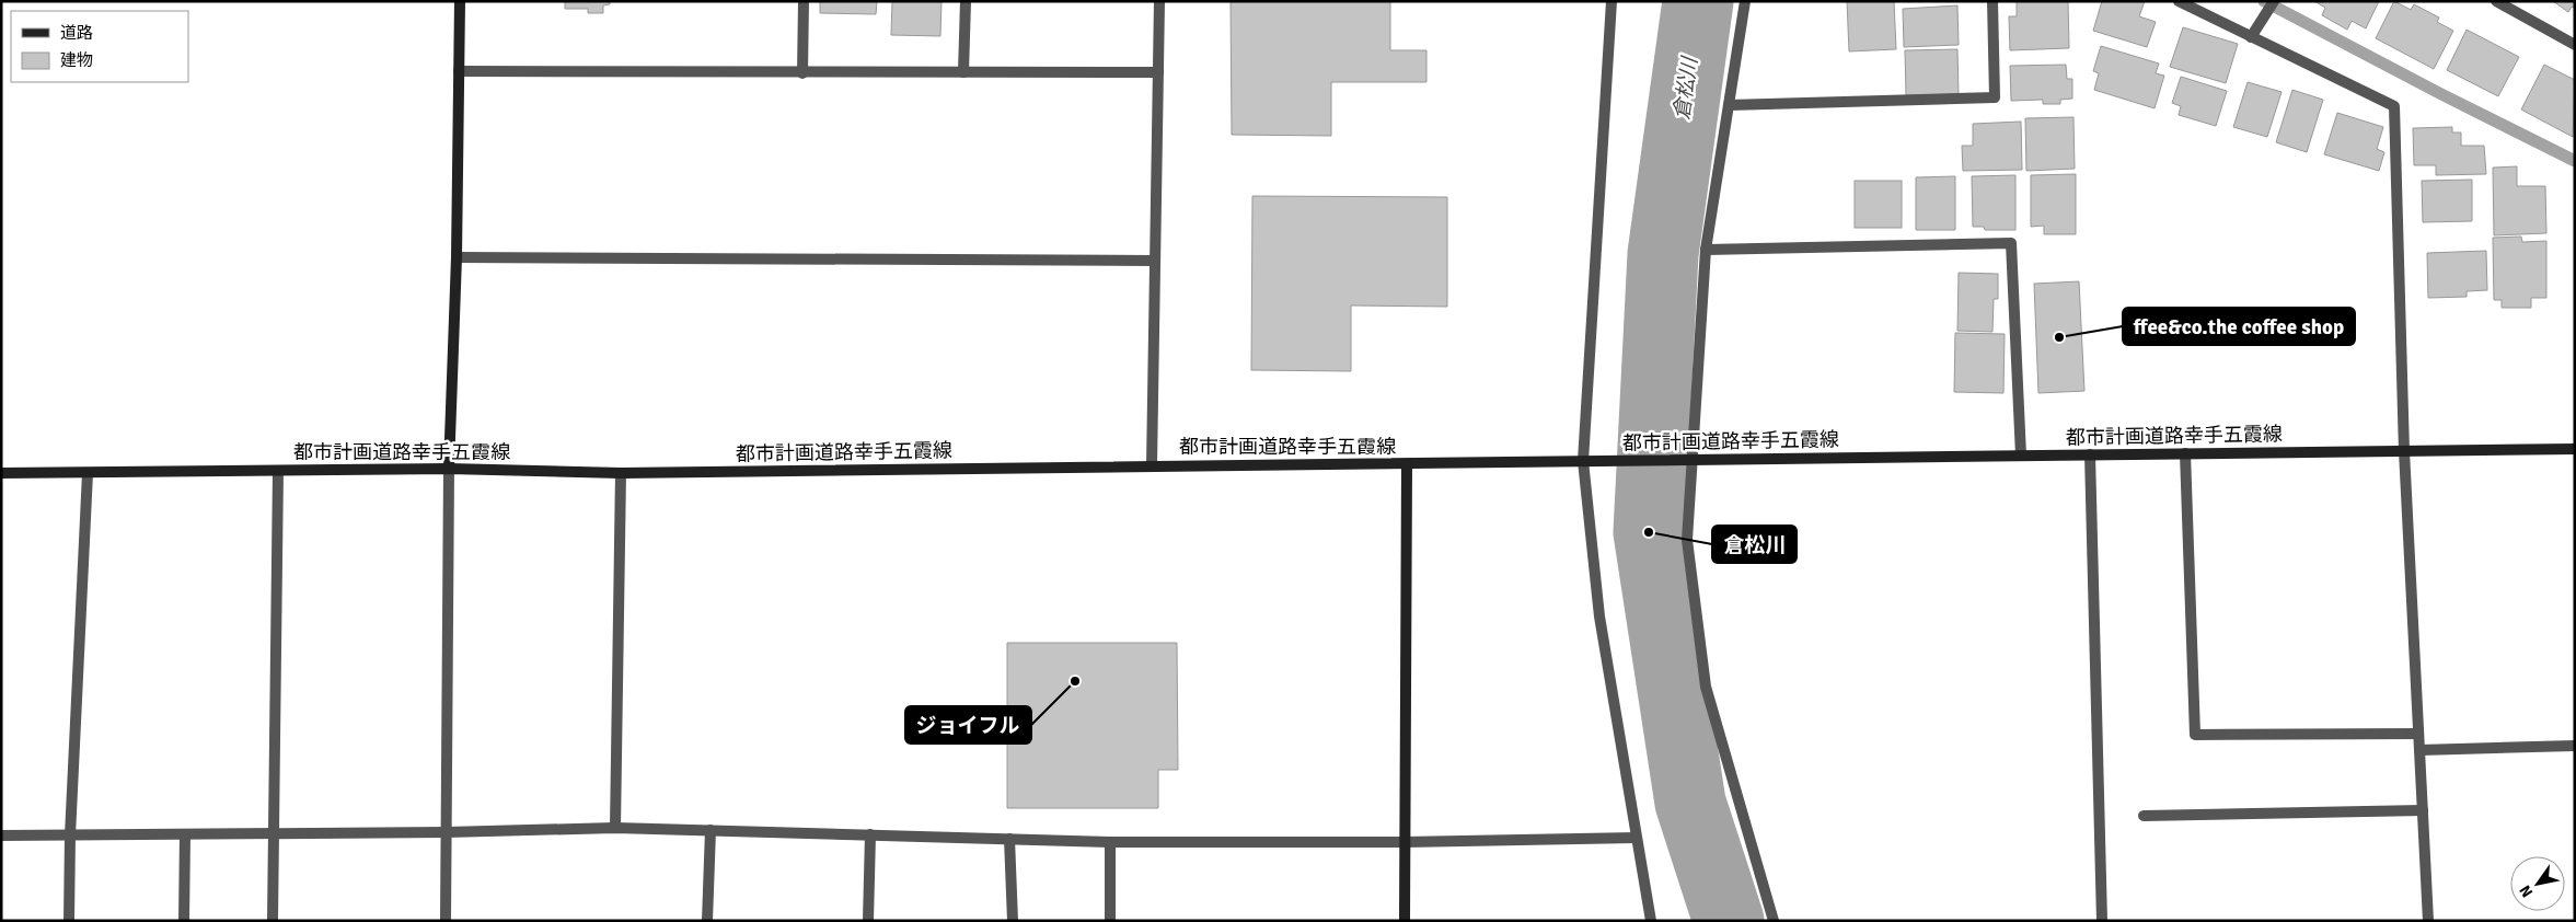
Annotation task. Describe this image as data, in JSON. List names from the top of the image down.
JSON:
{
  "streets": {
    "street": ["都市計画道路幸手五霞線"]
  },
  "water": ["倉松川"],
  "places": ["ffee&co.the coffee shop", "倉松川", "ジョイフル"],
  "legend": ["道路", "建物"],
  "north": "bottom left"
}
